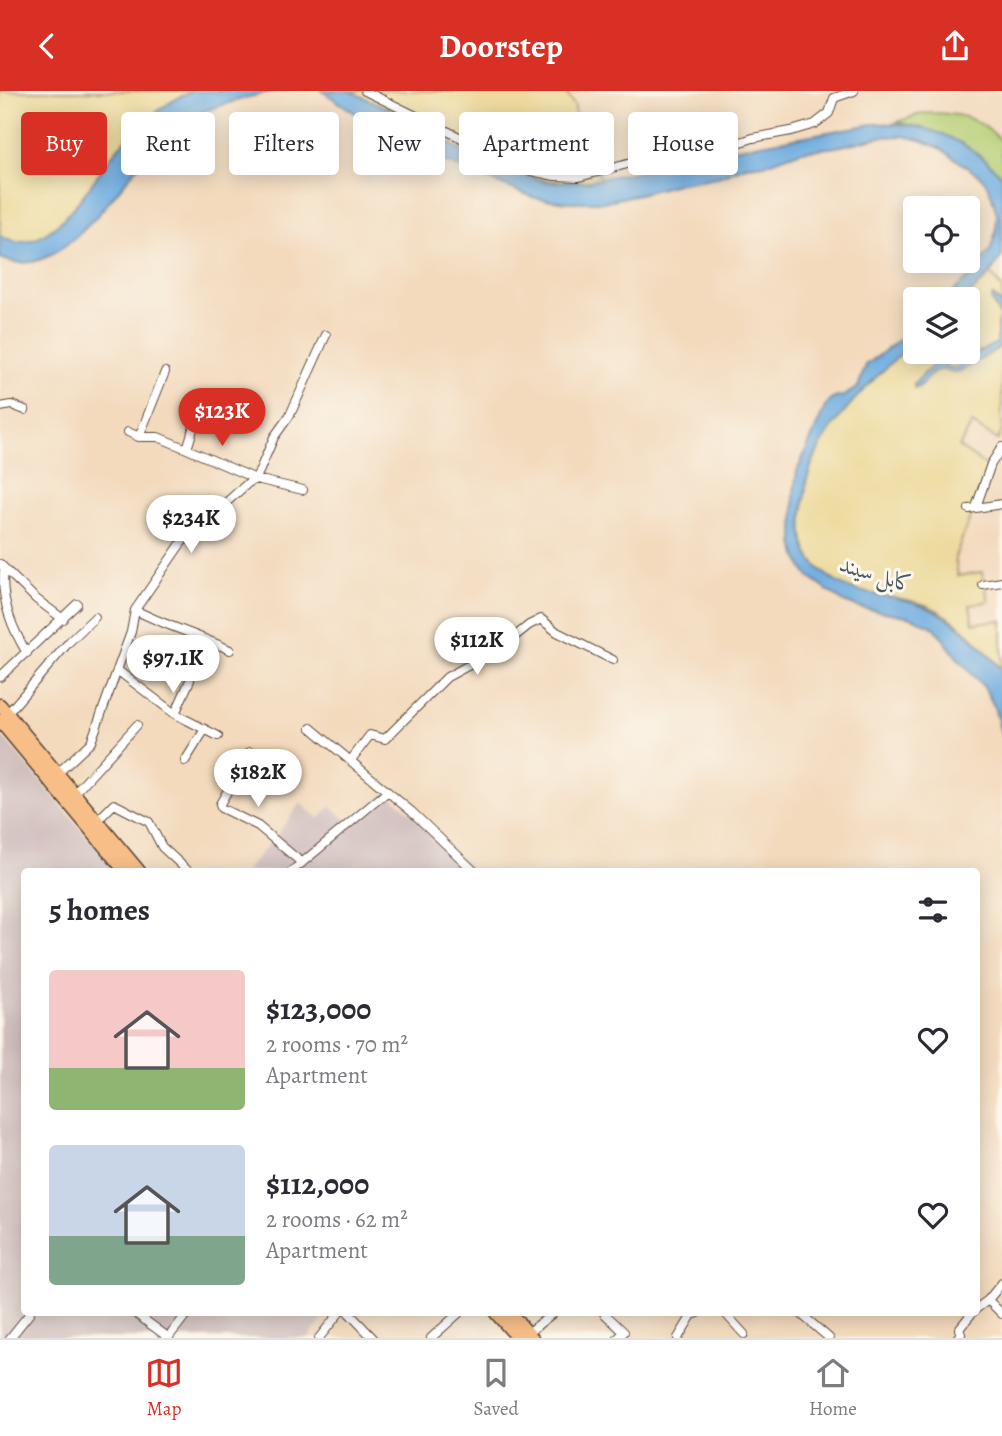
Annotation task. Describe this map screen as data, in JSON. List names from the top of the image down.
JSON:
{
  "water": ["کابل سيند"],
  "page": {
    "header": "Doorstep",
    "chip": [
      "Buy",
      "Rent",
      "Filters",
      "New",
      "Apartment",
      "House"
    ],
    "price": [
      "$123K",
      "$234K",
      "$112K",
      "$97.1K",
      "$182K"
    ],
    "heading": "5 homes",
    "list": [
      {
        "name": "$123,000",
        "note": "2 rooms · 70 m² · Apartment"
      },
      {
        "name": "$112,000",
        "note": "2 rooms · 62 m² · Apartment"
      }
    ],
    "tabs": ["Map", "Saved", "Home"]
  }
}
